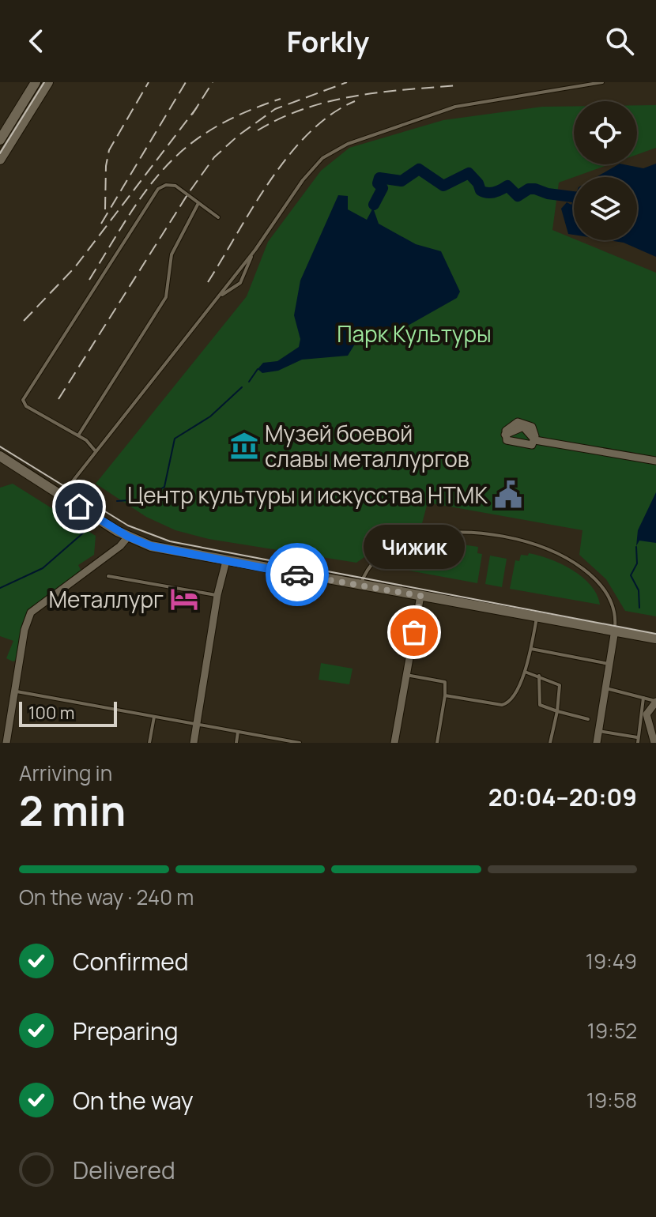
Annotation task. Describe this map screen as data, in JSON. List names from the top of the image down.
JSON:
{
  "parks": ["Парк Культуры"],
  "places": {
    "museum": ["Музей боевой славы металлургов"],
    "public building": ["Центр культуры и искусства НТМК"],
    "hotel": ["Металлург"],
    "other": ["Чижик"]
  },
  "scale_bar": "100 m",
  "page": {
    "header": "Forkly",
    "bubble": "Чижик",
    "scale": "100 m",
    "heading": ["2 min", "Arriving in", "20:04–20:09"],
    "bar": "On the way · 240 m",
    "list": [
      ["Confirmed", "19:49"],
      ["Preparing", "19:52"],
      ["On the way", "19:58"],
      "Delivered"
    ]
  }
}
